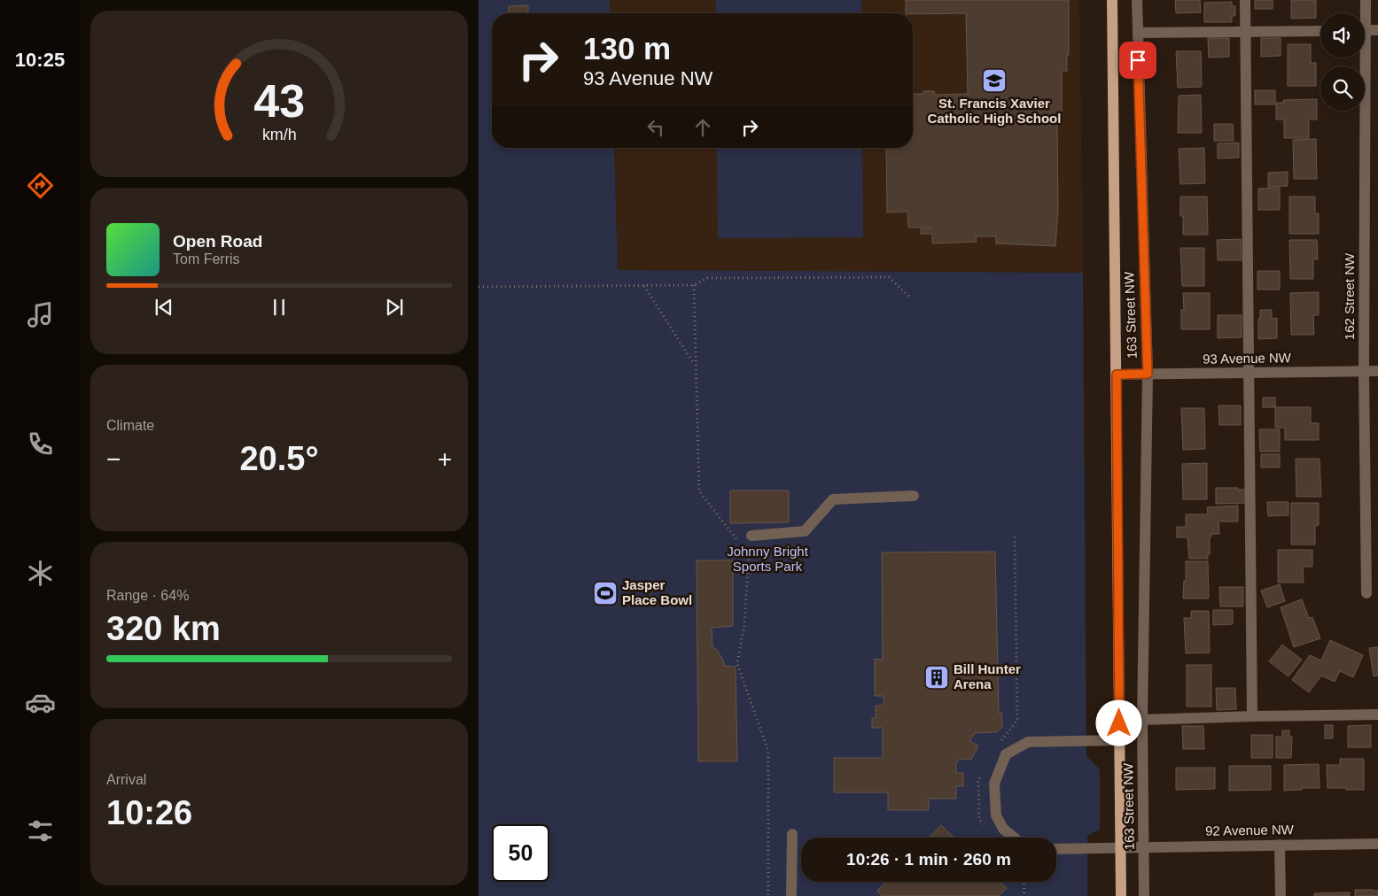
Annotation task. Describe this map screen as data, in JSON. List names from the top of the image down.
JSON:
{
  "streets": {
    "main road": ["163 Street NW"],
    "street": ["162 Street NW", "93 Avenue NW", "92 Avenue NW"]
  },
  "crossings": [
    ["162 Street NW", "93 Avenue NW"],
    ["163 Street NW", "93 Avenue NW"],
    ["163 Street NW", "92 Avenue NW"]
  ],
  "parks": ["Johnny Bright Sports Park"],
  "places": {
    "school or university": ["St. Francis Xavier Catholic High School"],
    "sports": ["Jasper Place Bowl"],
    "building": ["Bill Hunter Arena"]
  },
  "page": {
    "tabs": "10:25",
    "turn": ["130 m", "93 Avenue NW"],
    "song": ["Open Road", "Tom Ferris"],
    "tile": [
      "Climate",
      ["Range · 64%", "320 km"],
      ["Arrival", "10:26"]
    ],
    "heat": ["−", "20.5°", "+"],
    "limit": "50",
    "trip": "10:26 · 1 min · 260 m",
    "gauge": ["43", "km/h"]
  }
}
